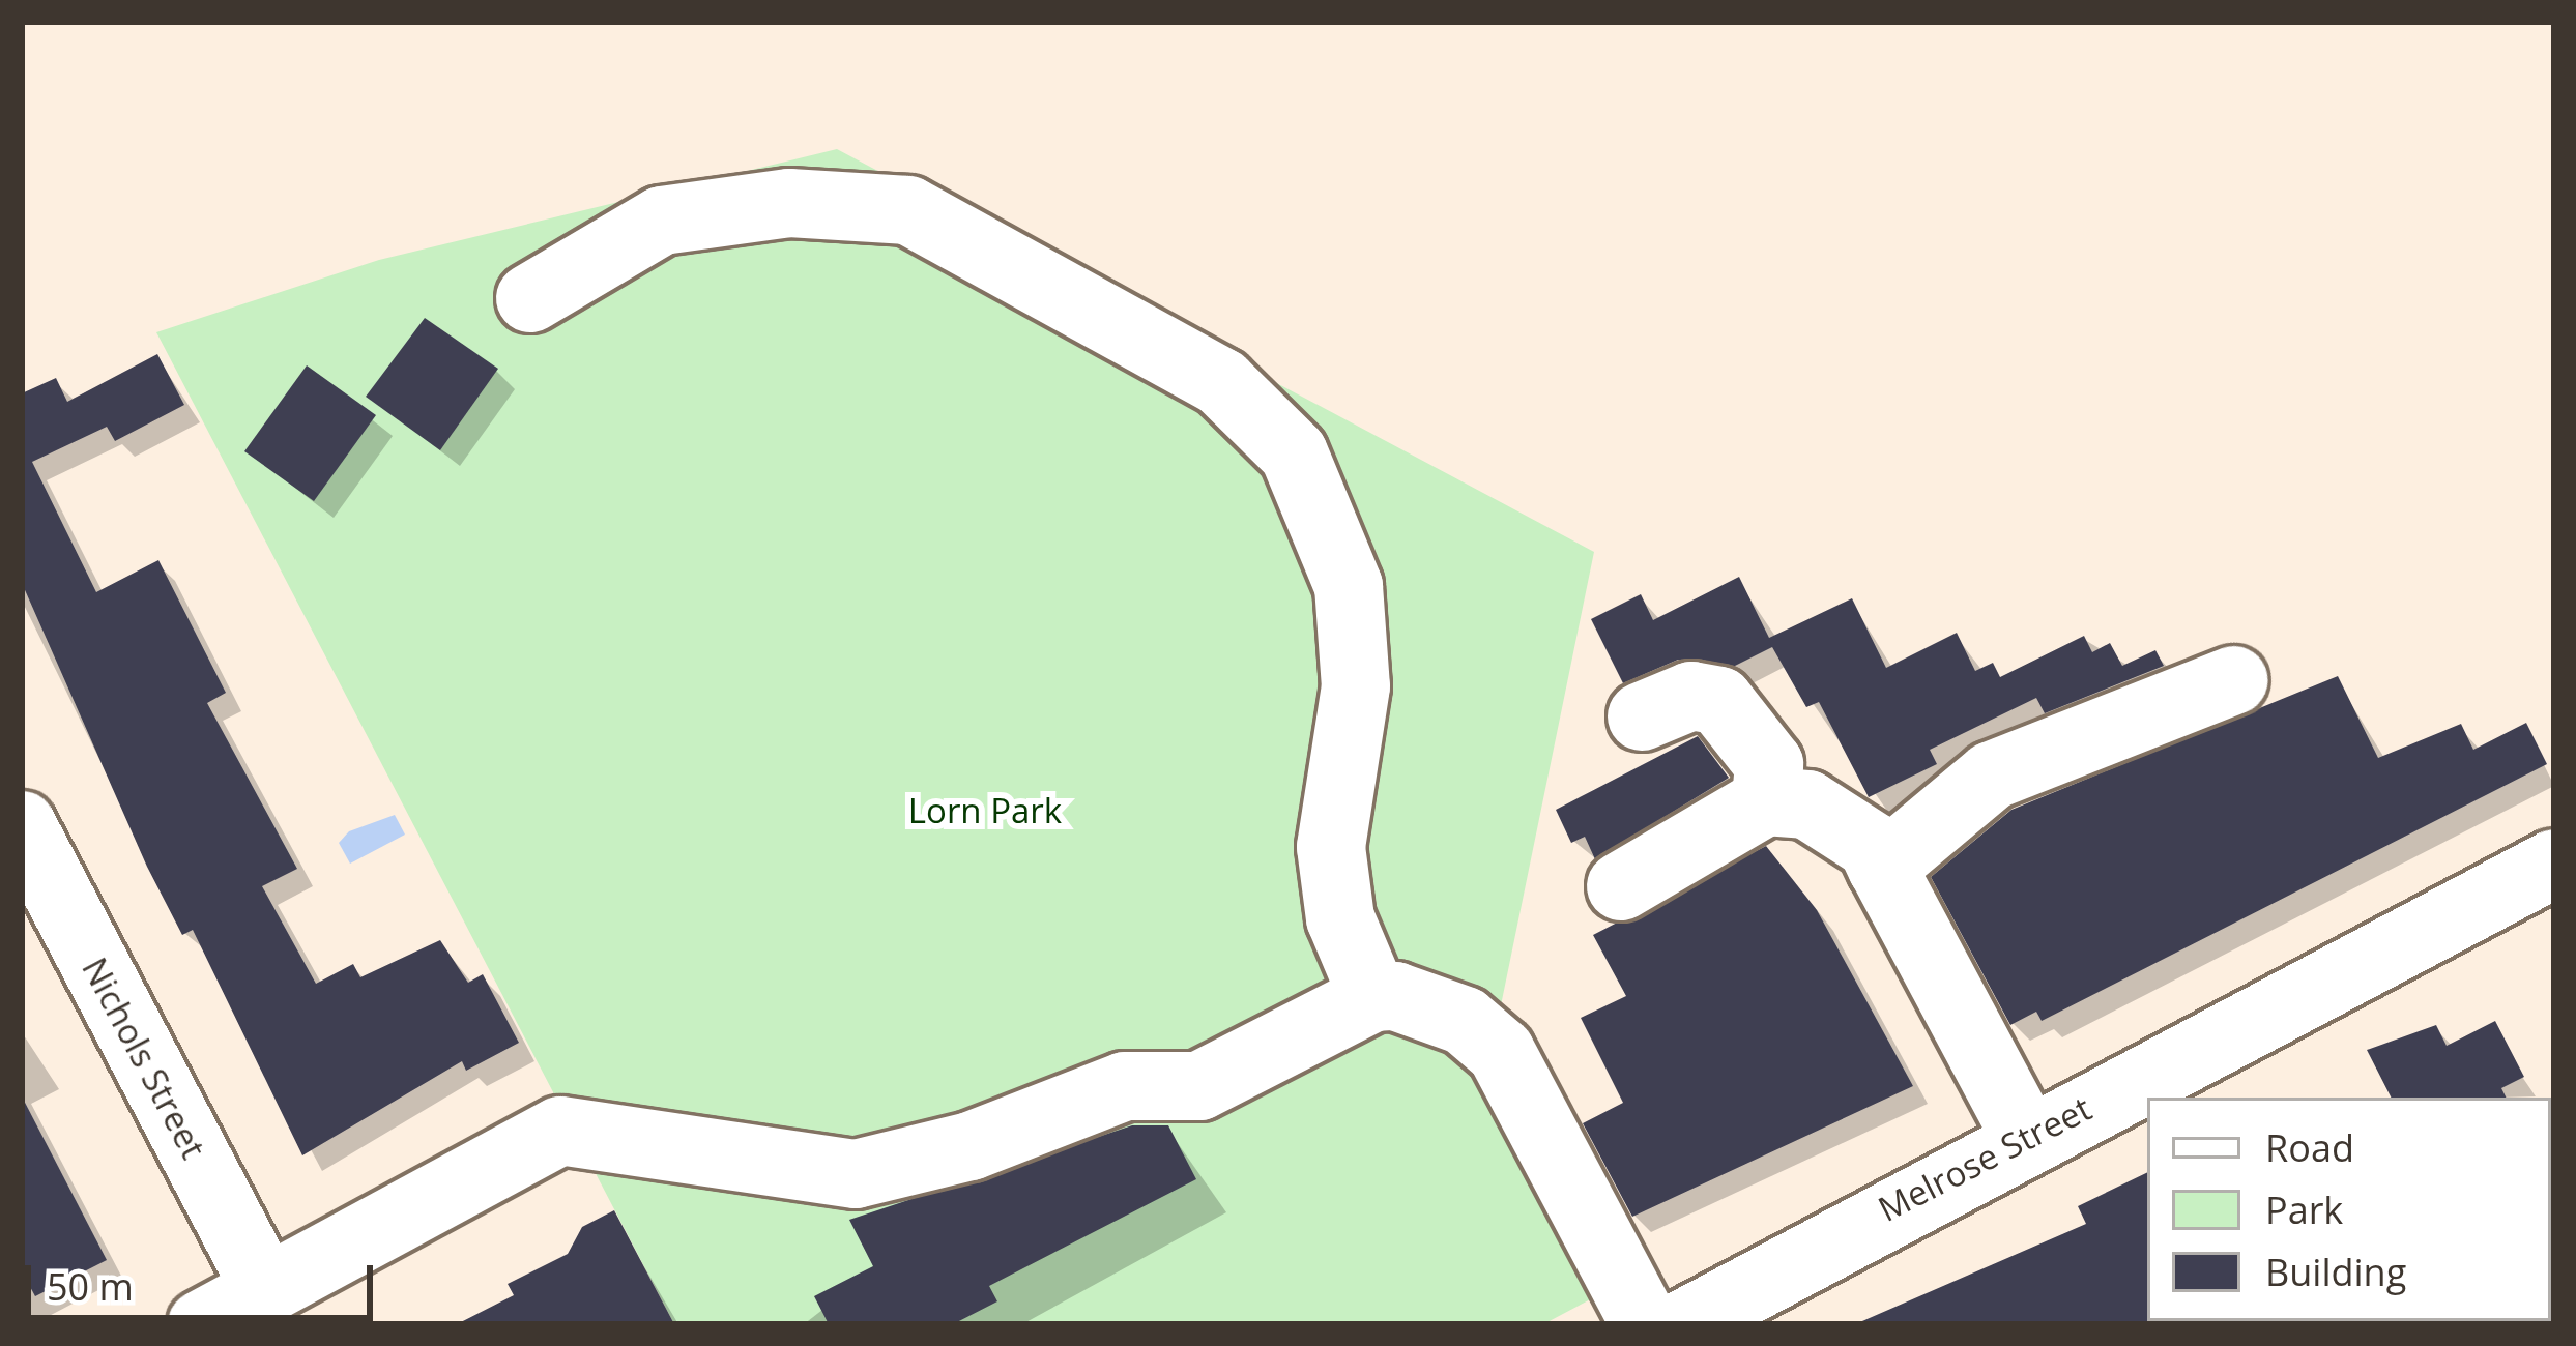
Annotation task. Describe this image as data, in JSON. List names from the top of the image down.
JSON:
{
  "streets": {
    "street": ["Nichols Street", "Melrose Street"]
  },
  "parks": ["Lorn Park"],
  "legend": ["Road", "Park", "Building"],
  "scale_bar": "50 m"
}
